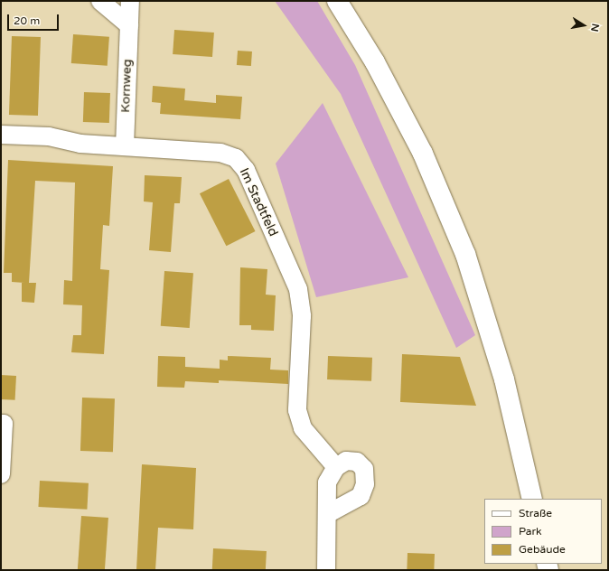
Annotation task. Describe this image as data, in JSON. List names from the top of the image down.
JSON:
{
  "streets": {
    "street": ["Kornweg", "Im Stadtfeld"]
  },
  "crossings": [
    ["Kornweg", "Im Stadtfeld"]
  ],
  "legend": ["Straße", "Park", "Gebäude"],
  "scale_bar": "20 m",
  "north": "right"
}
